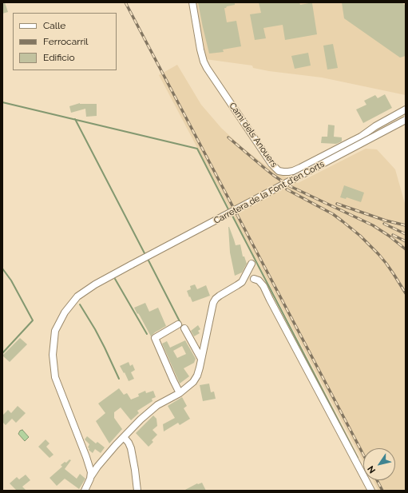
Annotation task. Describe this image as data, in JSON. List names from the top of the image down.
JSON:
{
  "streets": {
    "street": ["Camí dels Anouers", "Carretera de la Font d'en Corts"]
  },
  "legend": ["Calle", "Ferrocarril", "Edificio"],
  "north": "bottom left"
}
